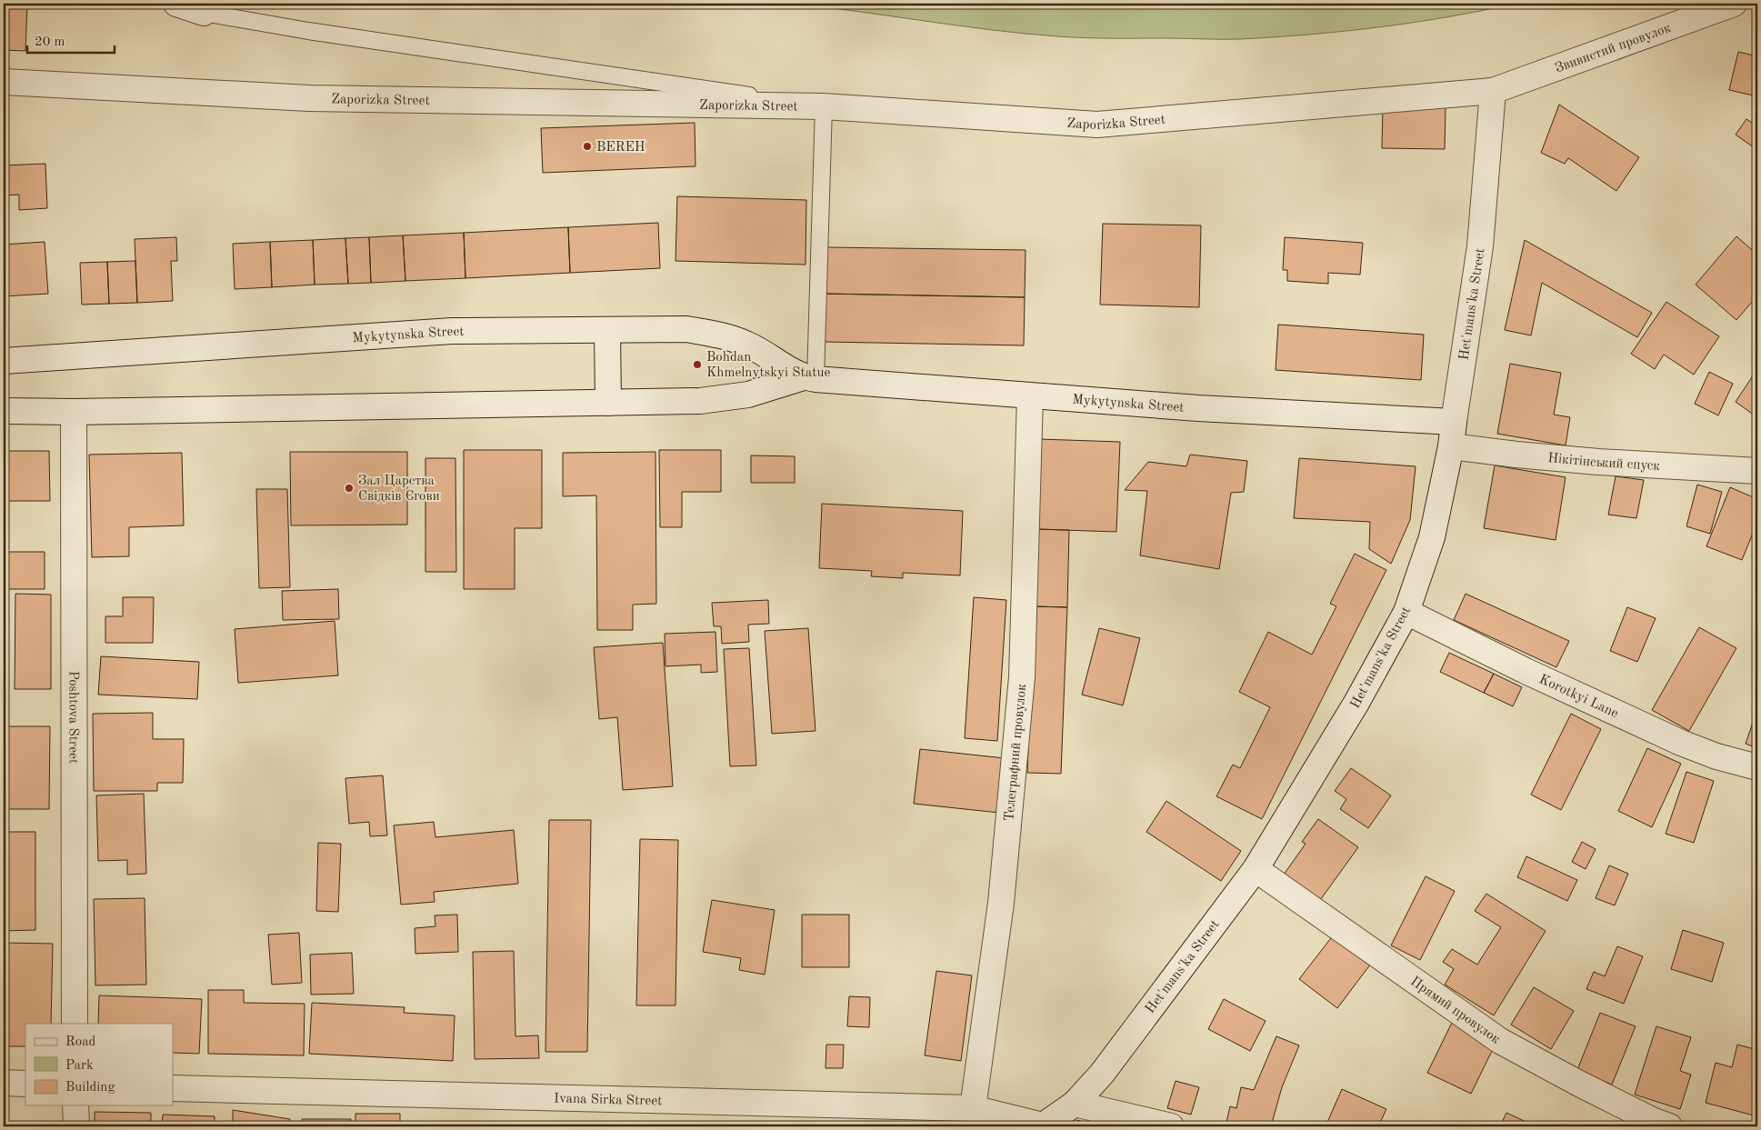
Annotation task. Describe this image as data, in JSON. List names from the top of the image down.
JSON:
{
  "streets": {
    "street": [
      "Звивистий провулок",
      "Zaporizka Street",
      "Het'mans'ka Street",
      "Mykytynska Street",
      "Нікітінський спуск",
      "Korotkyi Lane",
      "Poshtova Street",
      "Телеграфний провулок",
      "Прямий провулок",
      "Ivana Sirka Street"
    ]
  },
  "crossings": [
    ["Звивистий провулок", "Zaporizka Street"],
    ["Звивистий провулок", "Het'mans'ka Street"],
    ["Zaporizka Street", "Het'mans'ka Street"],
    ["Het'mans'ka Street", "Mykytynska Street"],
    ["Het'mans'ka Street", "Нікітінський спуск"],
    ["Het'mans'ka Street", "Korotkyi Lane"],
    ["Het'mans'ka Street", "Прямий провулок"],
    ["Het'mans'ka Street", "Ivana Sirka Street"],
    ["Mykytynska Street", "Poshtova Street"],
    ["Mykytynska Street", "Телеграфний провулок"],
    ["Телеграфний провулок", "Ivana Sirka Street"]
  ],
  "places": ["BEREH", "Bohdan Khmelnytskyi Statue", "Зал Царства Свідків Єгови"],
  "legend": ["Road", "Park", "Building"],
  "scale_bar": "20 m"
}
